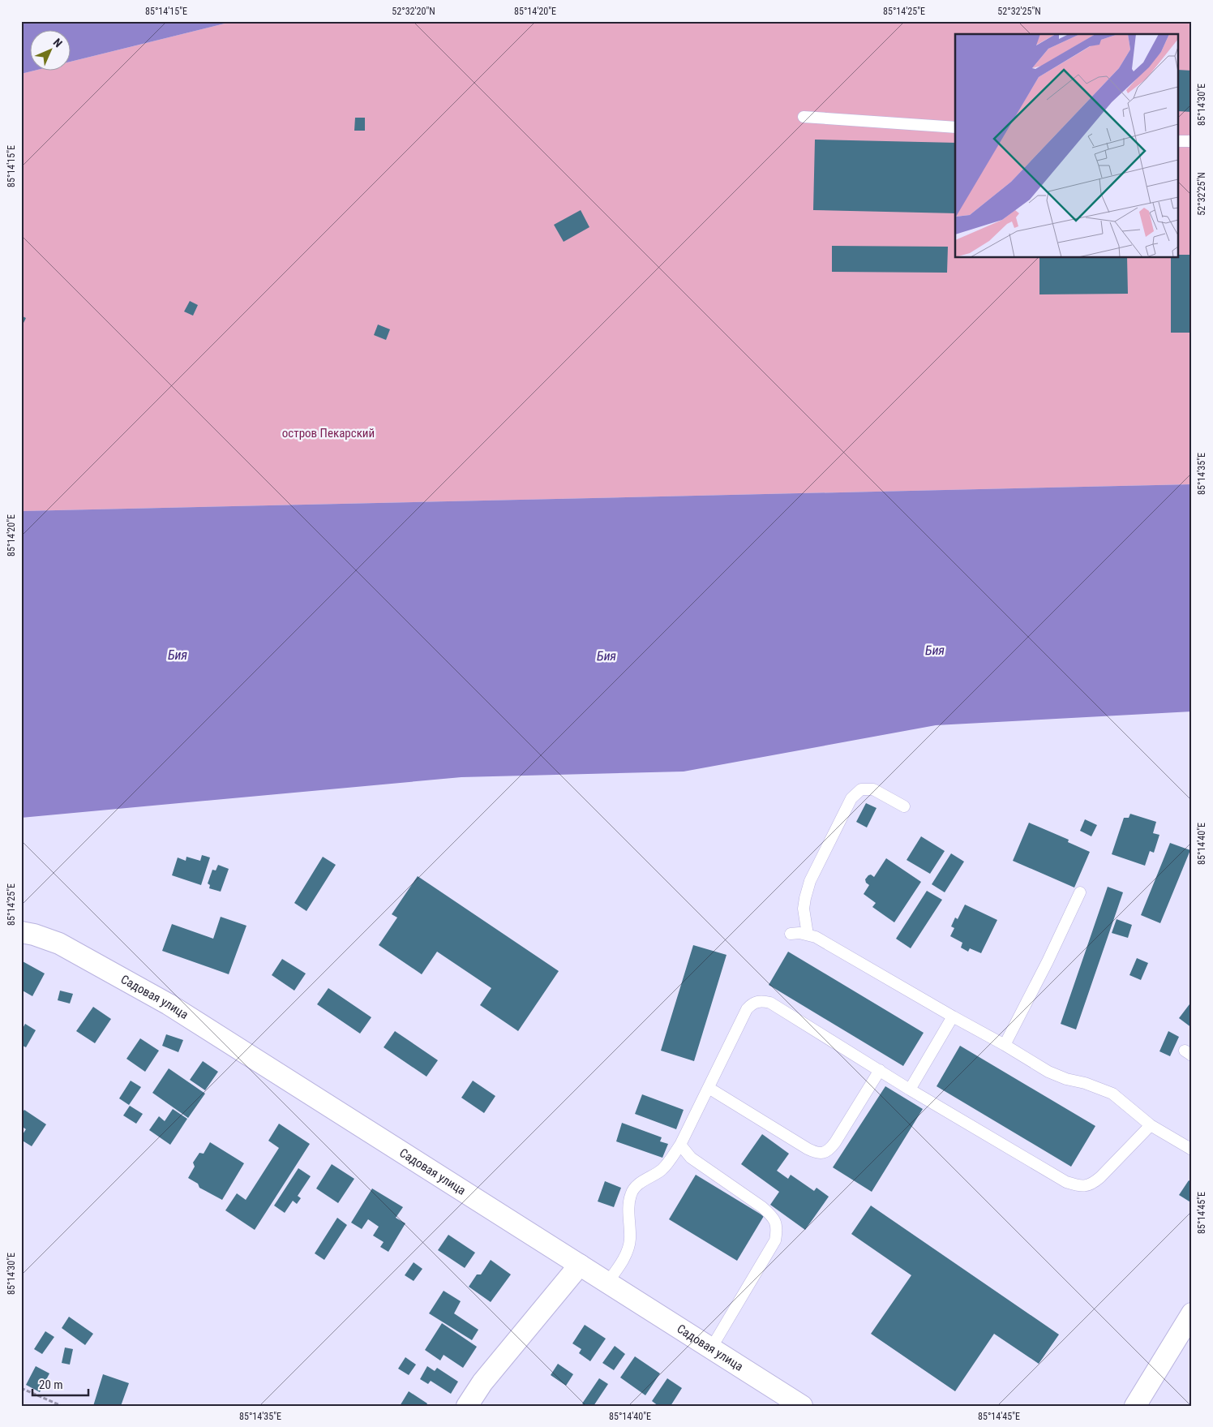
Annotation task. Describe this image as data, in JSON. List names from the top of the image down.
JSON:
{
  "streets": {
    "street": ["Садовая улица"]
  },
  "water": ["Бия"],
  "parks": ["остров Пекарский"],
  "scale_bar": "20 m",
  "north": "top right",
  "coordinates": [
    "85°14'15\"E",
    "52°32'20\"N",
    "85°14'20\"E",
    "85°14'25\"E",
    "52°32'25\"N",
    "85°14'30\"E",
    "85°14'35\"E",
    "85°14'40\"E",
    "85°14'45\"E"
  ]
}
